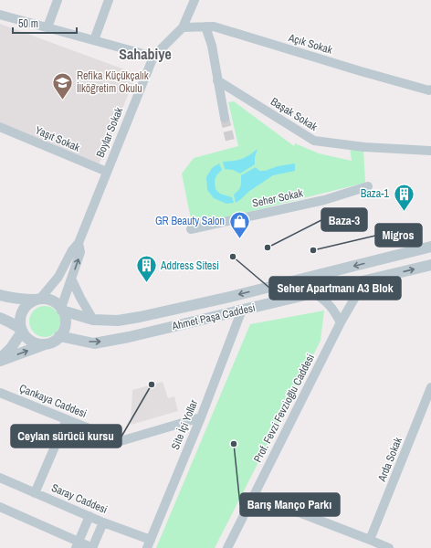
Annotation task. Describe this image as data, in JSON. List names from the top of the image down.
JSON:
{
  "streets": {
    "street": [
      "Açık Sokak",
      "Başak Sokak",
      "Boylar Sokak",
      "Yaşıt Sokak",
      "Seher Sokak",
      "Ahmet Paşa Caddesi",
      "Çankaya Caddesi",
      "Prof. Fevzi Fevzioğlu Caddesi",
      "Site İçi Yollar",
      "Arda Sokak",
      "Saray Caddesi"
    ]
  },
  "crossings": [
    ["Açık Sokak", "Boylar Sokak"],
    ["Boylar Sokak", "Yaşıt Sokak"],
    ["Boylar Sokak", "Ahmet Paşa Caddesi"],
    ["Ahmet Paşa Caddesi", "Prof. Fevzi Fevzioğlu Caddesi"],
    ["Ahmet Paşa Caddesi", "Site İçi Yollar"],
    ["Çankaya Caddesi", "Site İçi Yollar"],
    ["Site İçi Yollar", "Saray Caddesi"]
  ],
  "districts": ["Sahabiye"],
  "places": {
    "school or university": ["Refika Küçükçalık İlköğretim Okulu"],
    "building": ["Baza-1", "Address Sitesi"],
    "shop": ["GR Beauty Salon"],
    "other": [
      "Baza-3",
      "Migros",
      "Seher Apartmanı A3 Blok",
      "Ceylan sürücü kursu",
      "Barış Manço Parkı"
    ]
  },
  "scale_bar": "50 m"
}
